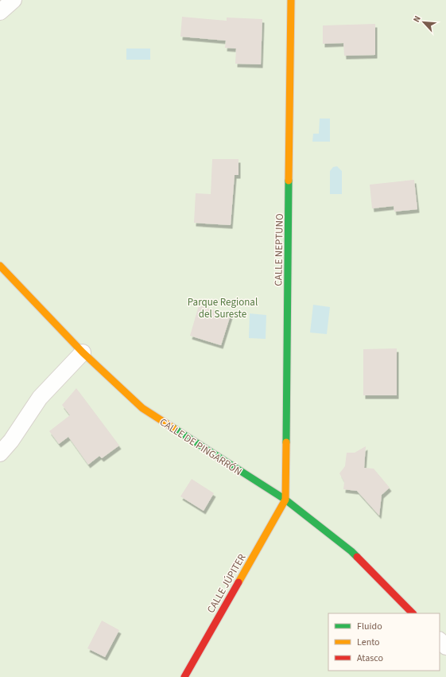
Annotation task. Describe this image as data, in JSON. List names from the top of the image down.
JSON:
{
  "streets": {
    "street": ["CALLE NEPTUNO", "CALLE DE PINGARRÓN", "CALLE JÚPITER"]
  },
  "crossings": [
    ["CALLE NEPTUNO", "CALLE DE PINGARRÓN"],
    ["CALLE NEPTUNO", "CALLE JÚPITER"],
    ["CALLE DE PINGARRÓN", "CALLE JÚPITER"]
  ],
  "parks": ["Parque Regional del Sureste"],
  "legend": ["Fluido", "Lento", "Atasco"],
  "north": "top left"
}
